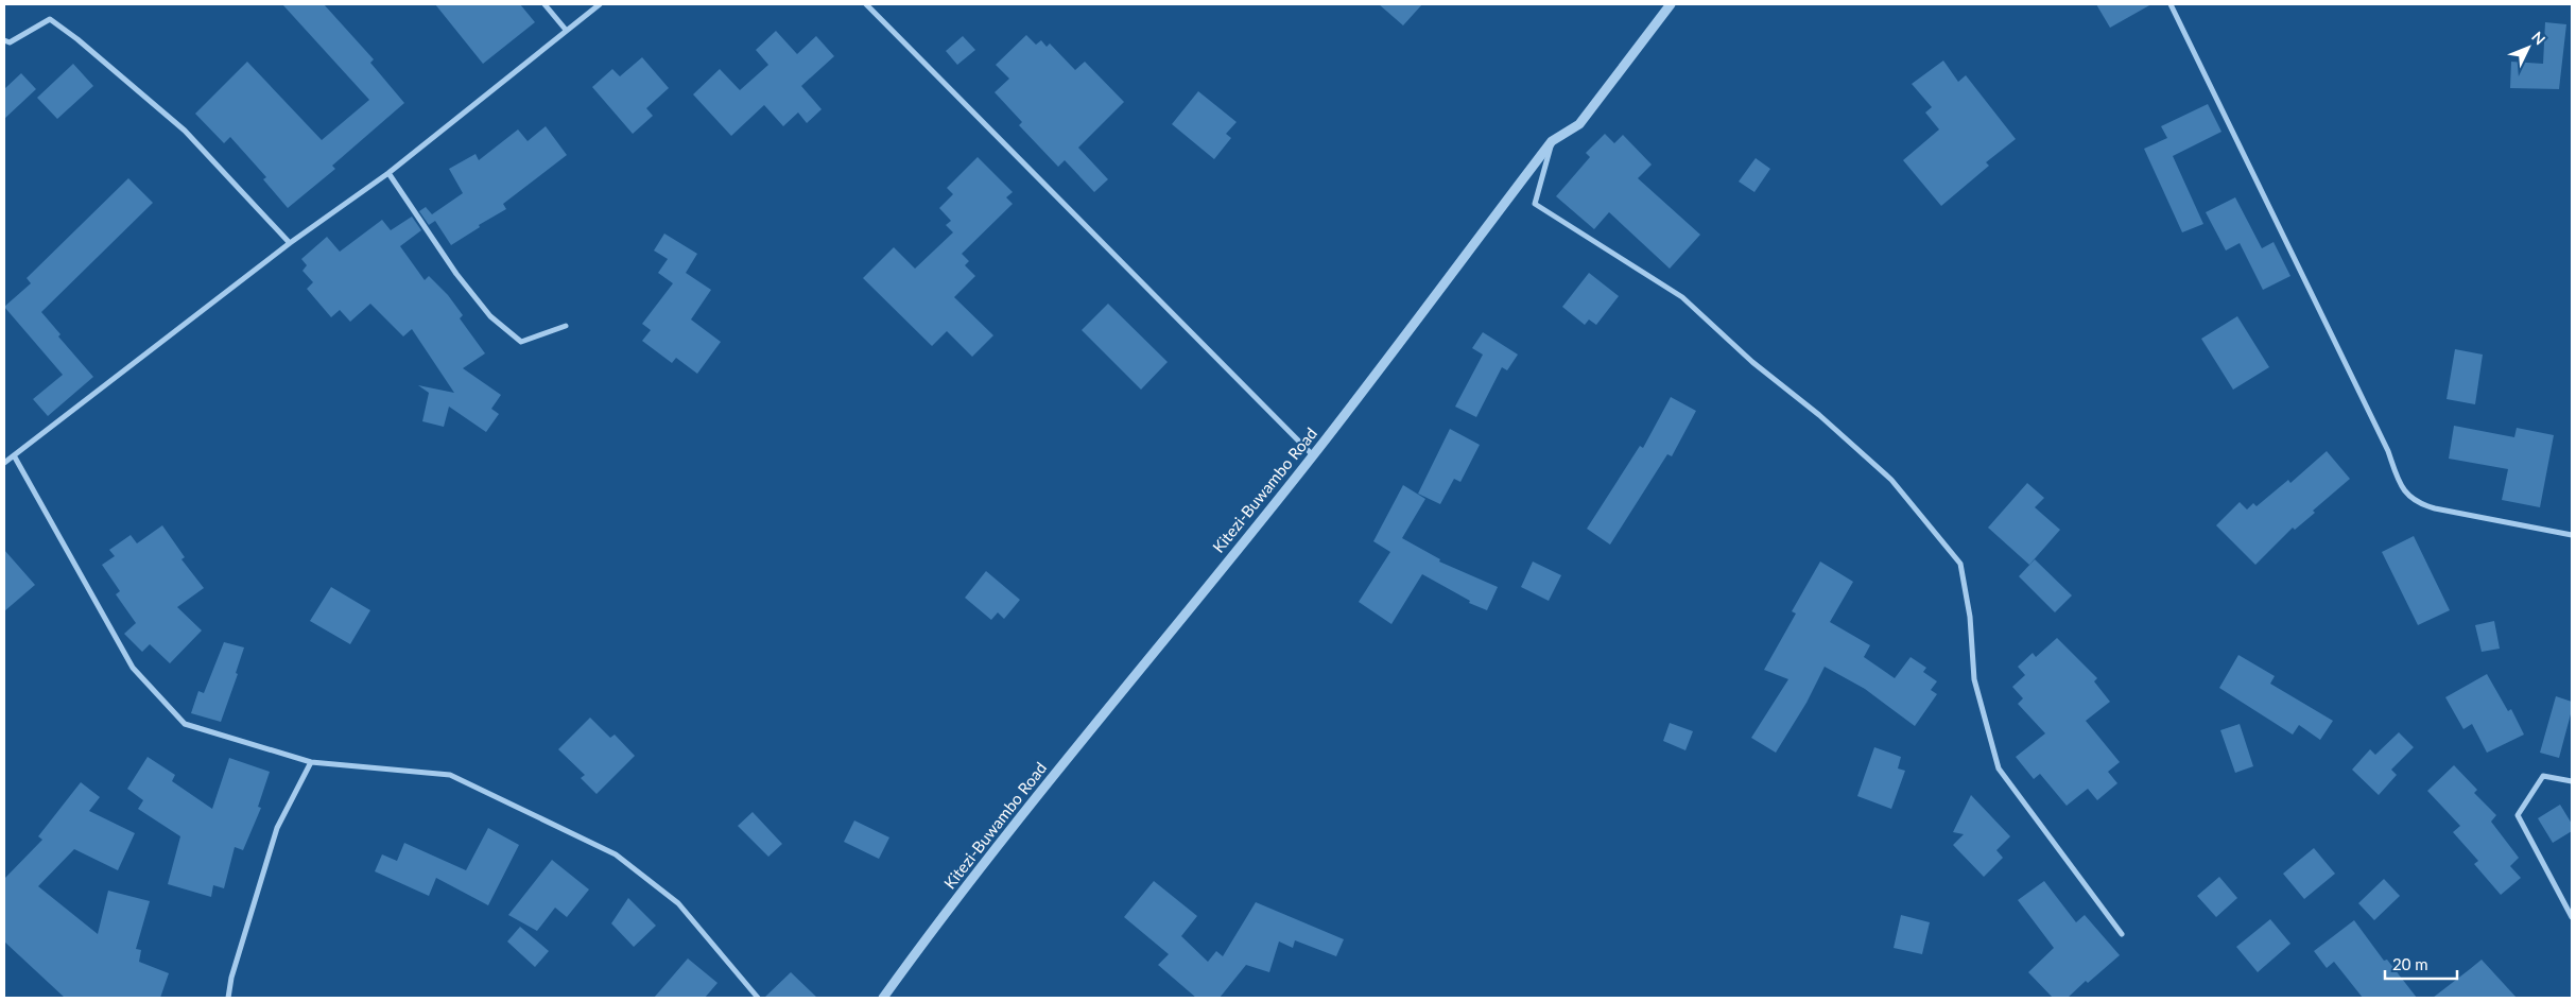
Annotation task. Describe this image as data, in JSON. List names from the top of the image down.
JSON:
{
  "streets": {
    "street": ["Kitezi-Buwambo Road"]
  },
  "scale_bar": "20 m",
  "north": "top right"
}
